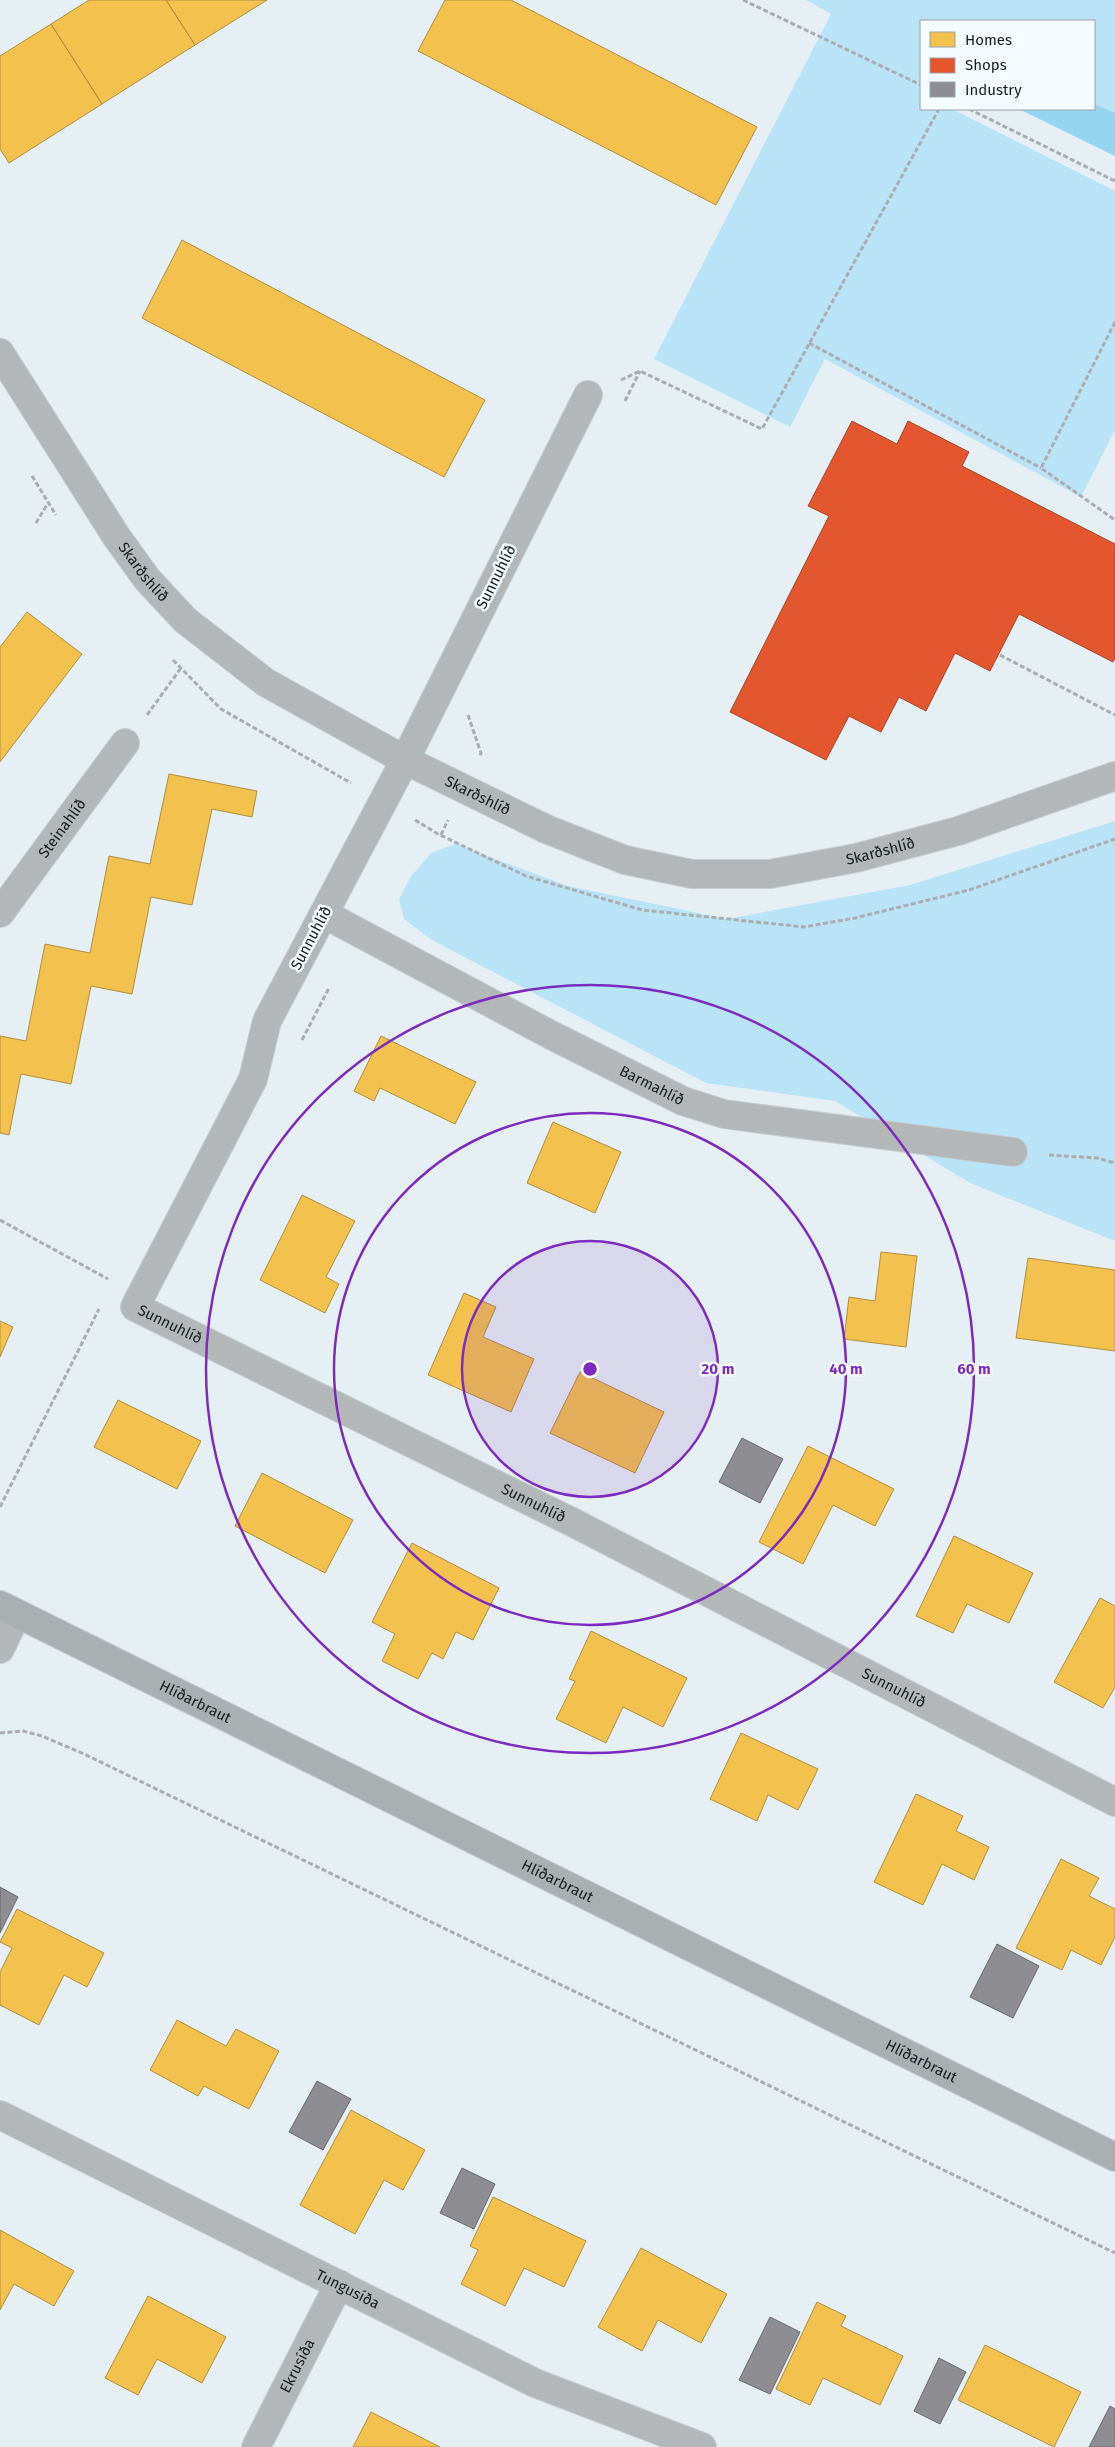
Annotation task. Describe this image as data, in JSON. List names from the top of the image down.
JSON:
{
  "streets": {
    "main road": ["Hlíðarbraut"],
    "street": [
      "Skarðshlíð",
      "Sunnuhlíð",
      "Steinahlíð",
      "Barmahlíð",
      "Tungusíða",
      "Ekrusíða"
    ]
  },
  "crossings": [
    ["Skarðshlíð", "Sunnuhlíð"],
    ["Sunnuhlíð", "Barmahlíð"],
    ["Tungusíða", "Ekrusíða"]
  ],
  "legend": ["Homes", "Shops", "Industry"],
  "rings": ["20 m", "40 m", "60 m"]
}
